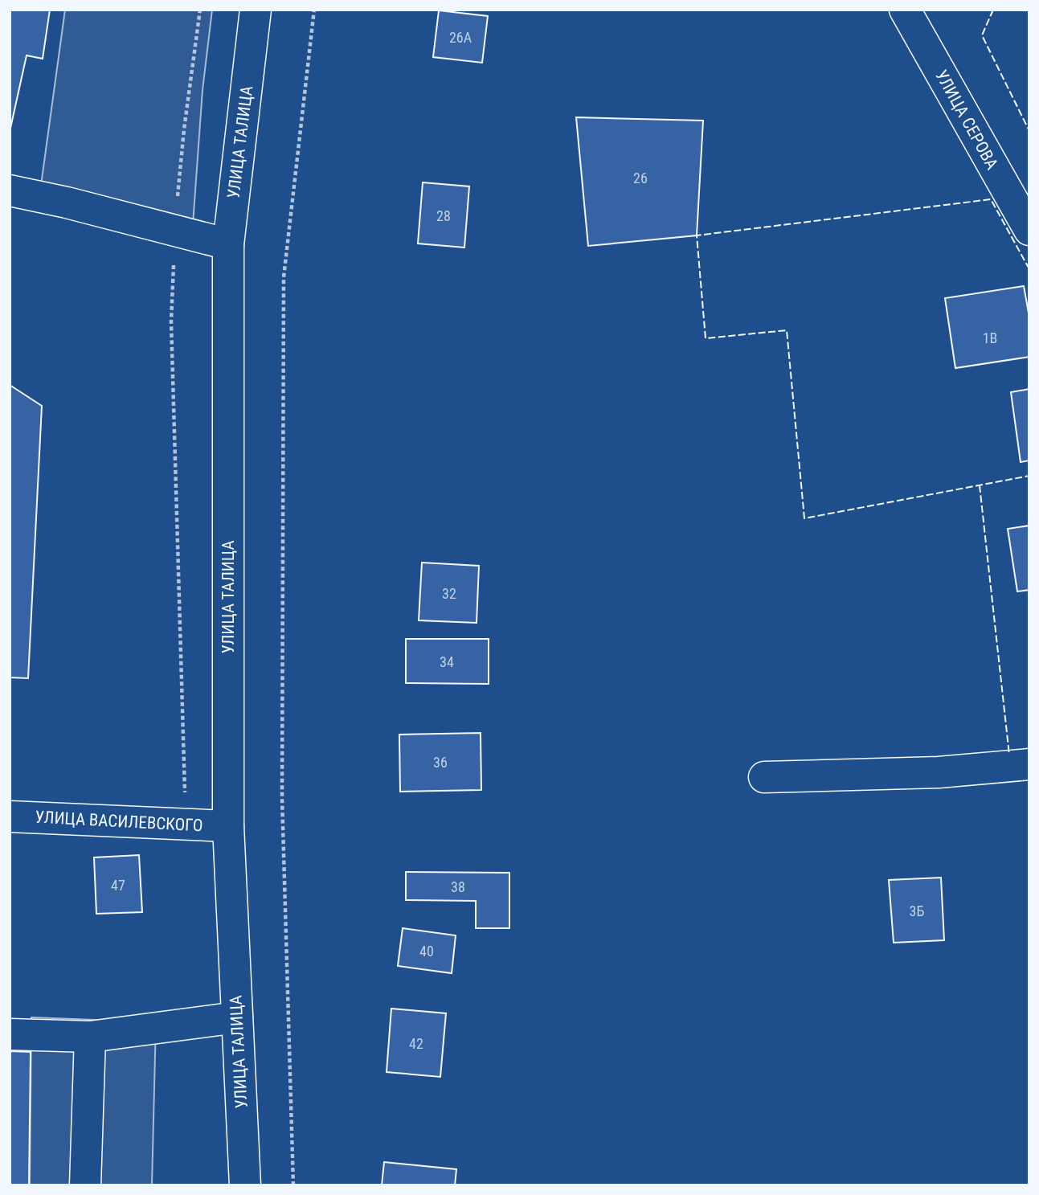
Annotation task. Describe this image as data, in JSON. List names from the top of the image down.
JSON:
{
  "streets": {
    "main road": ["УЛИЦА СЕРОВА", "УЛИЦА ТАЛИЦА", "УЛИЦА ВАСИЛЕВСКОГО"]
  },
  "crossings": [
    ["УЛИЦА ТАЛИЦА", "УЛИЦА ВАСИЛЕВСКОГО"]
  ],
  "house_numbers": [
    "26А",
    "26",
    "28",
    "1В",
    "32",
    "34",
    "36",
    "47",
    "38",
    "3Б",
    "40",
    "42"
  ]
}
